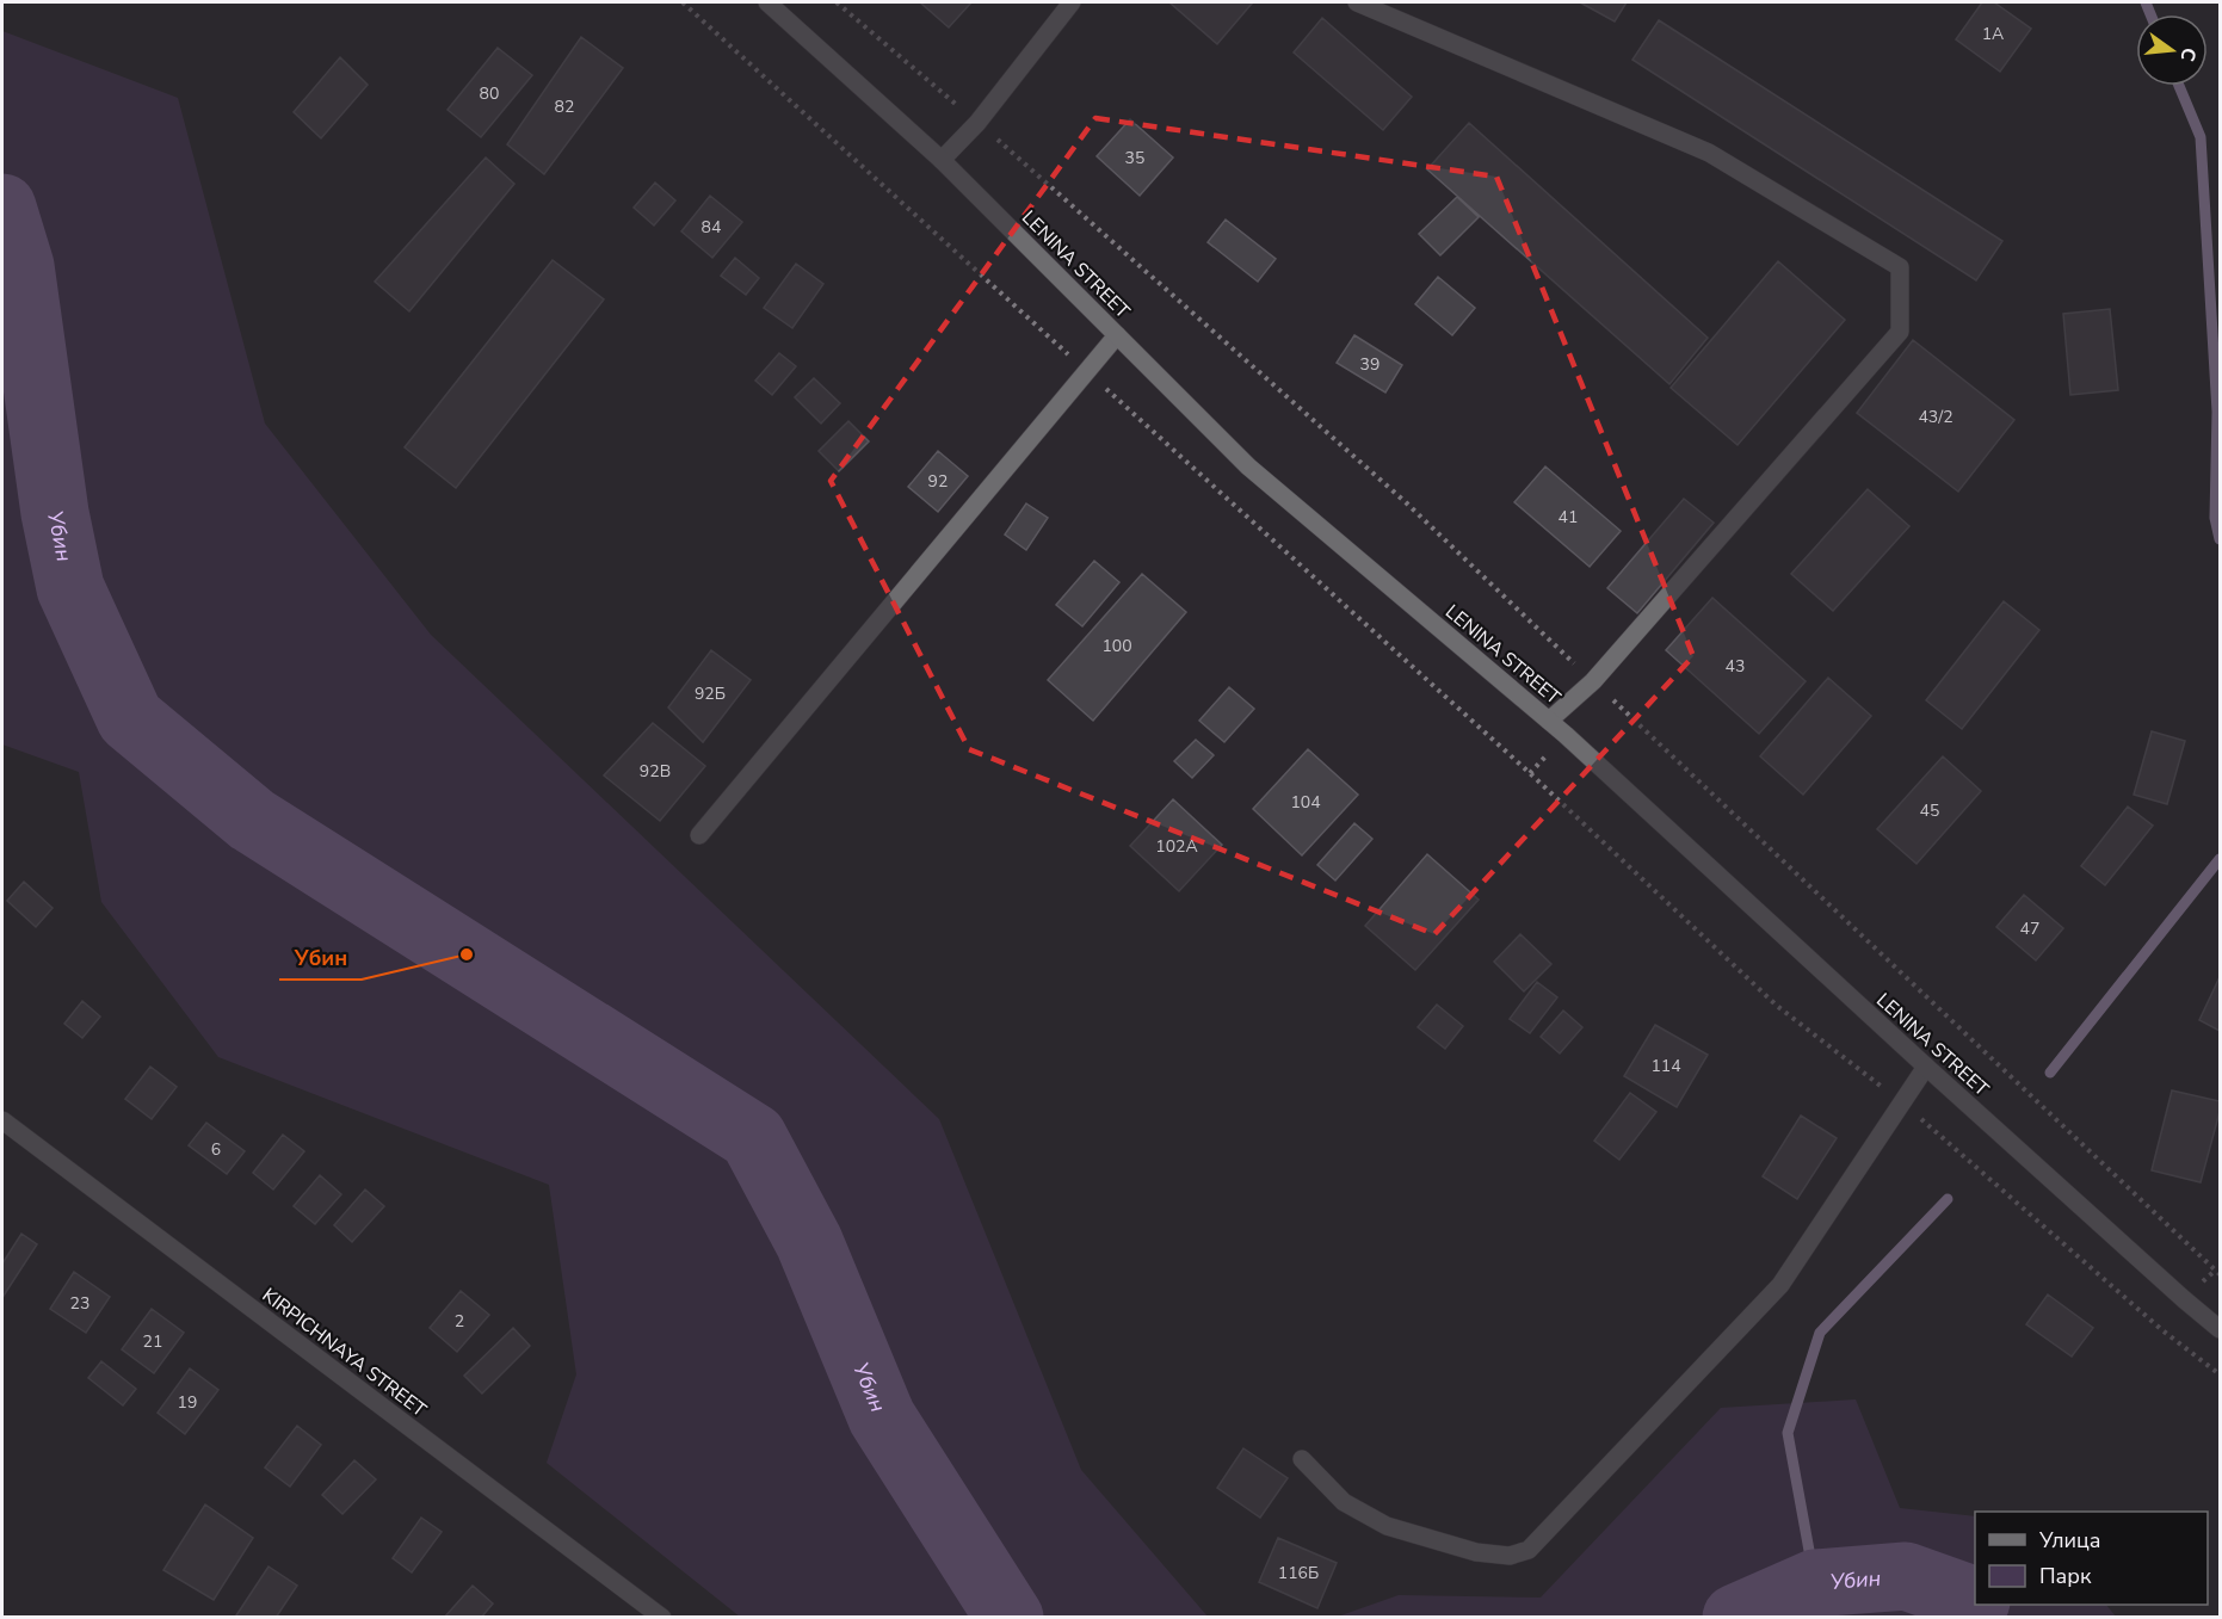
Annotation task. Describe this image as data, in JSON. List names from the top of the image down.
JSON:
{
  "streets": {
    "street": ["LENINA STREET", "KIRPICHNAYA STREET"]
  },
  "water": ["Убин"],
  "places": ["Убин"],
  "house_numbers": [
    "1А",
    "80",
    "82",
    "35",
    "84",
    "39",
    "43/2",
    "92",
    "41",
    "100",
    "43",
    "92Б",
    "92В",
    "104",
    "45",
    "102А",
    "47",
    "114",
    "6",
    "23",
    "2",
    "21",
    "19",
    "116Б"
  ],
  "legend": ["Улица", "Парк"],
  "north": "right"
}
